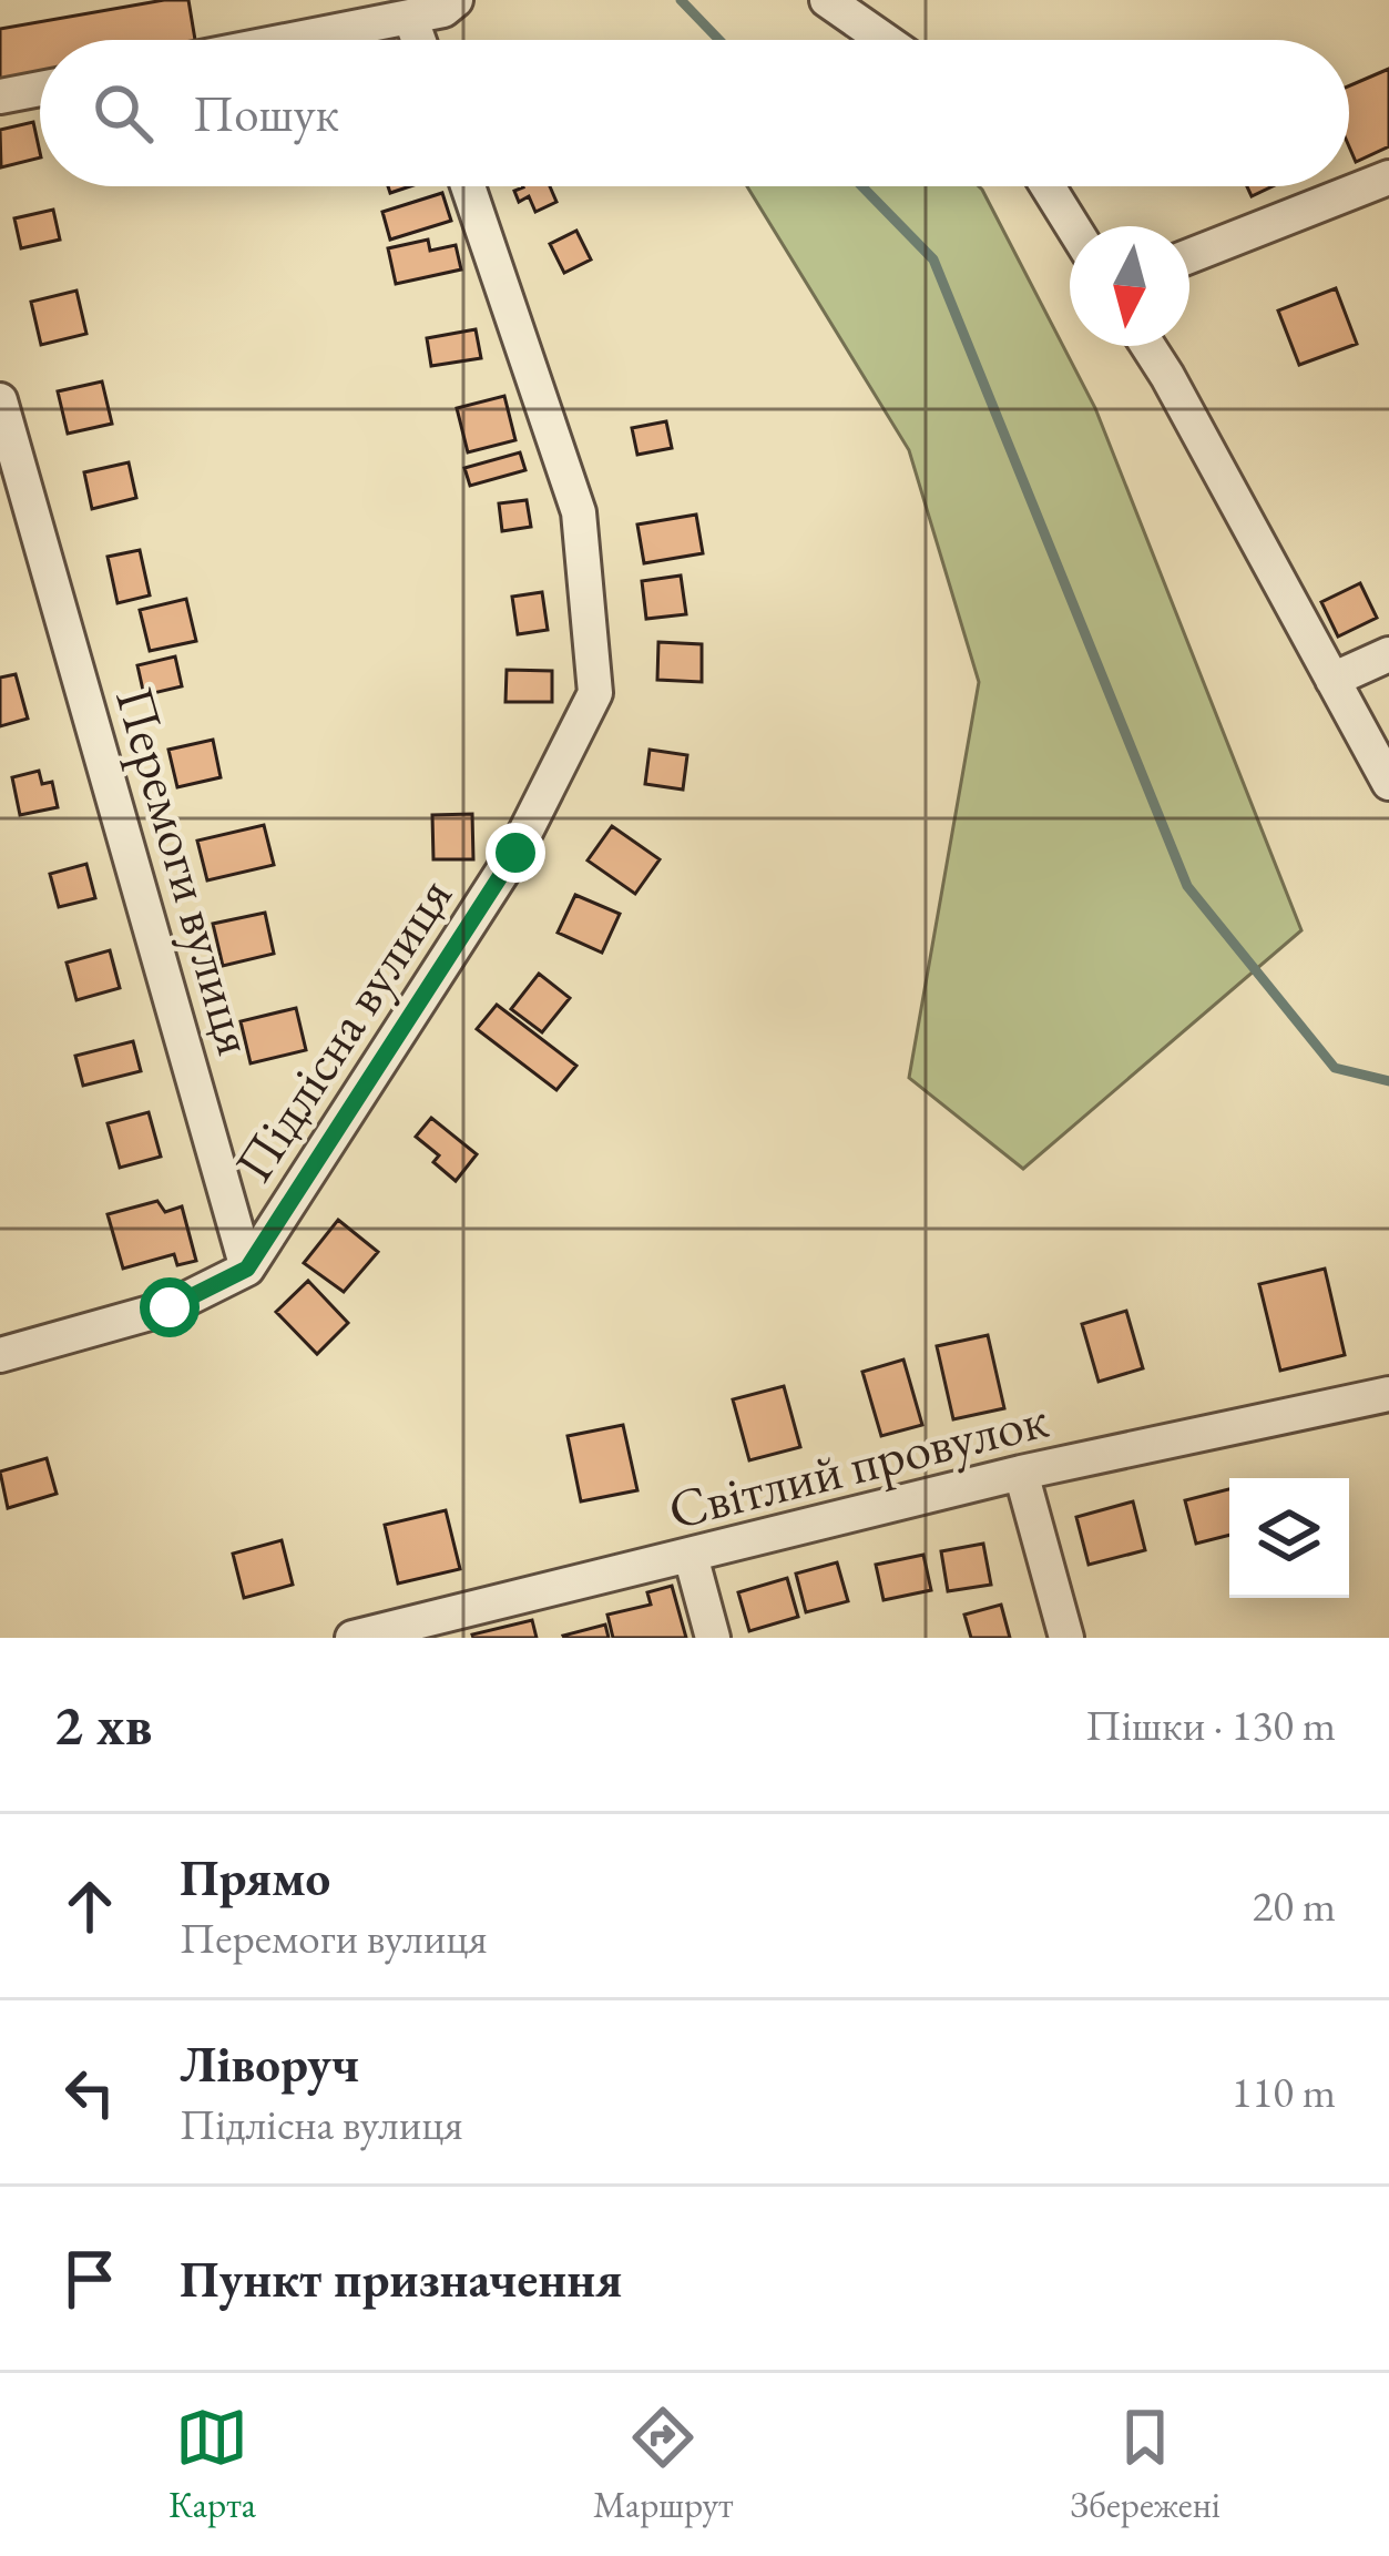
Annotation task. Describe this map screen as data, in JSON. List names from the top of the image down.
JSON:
{
  "streets": {
    "street": ["Перемоги вулиця", "Підлісна вулиця", "Світлий провулок"]
  },
  "crossings": [
    ["Перемоги вулиця", "Підлісна вулиця"]
  ],
  "north": "bottom",
  "page": {
    "search": "Пошук",
    "heading": ["2 хв", "Пішки · 130 m"],
    "list": [
      ["Прямо", "Перемоги вулиця", "20 m"],
      ["Ліворуч", "Підлісна вулиця", "110 m"],
      "Пункт призначення"
    ],
    "nav": ["Карта", "Маршрут", "Збережені"]
  }
}
